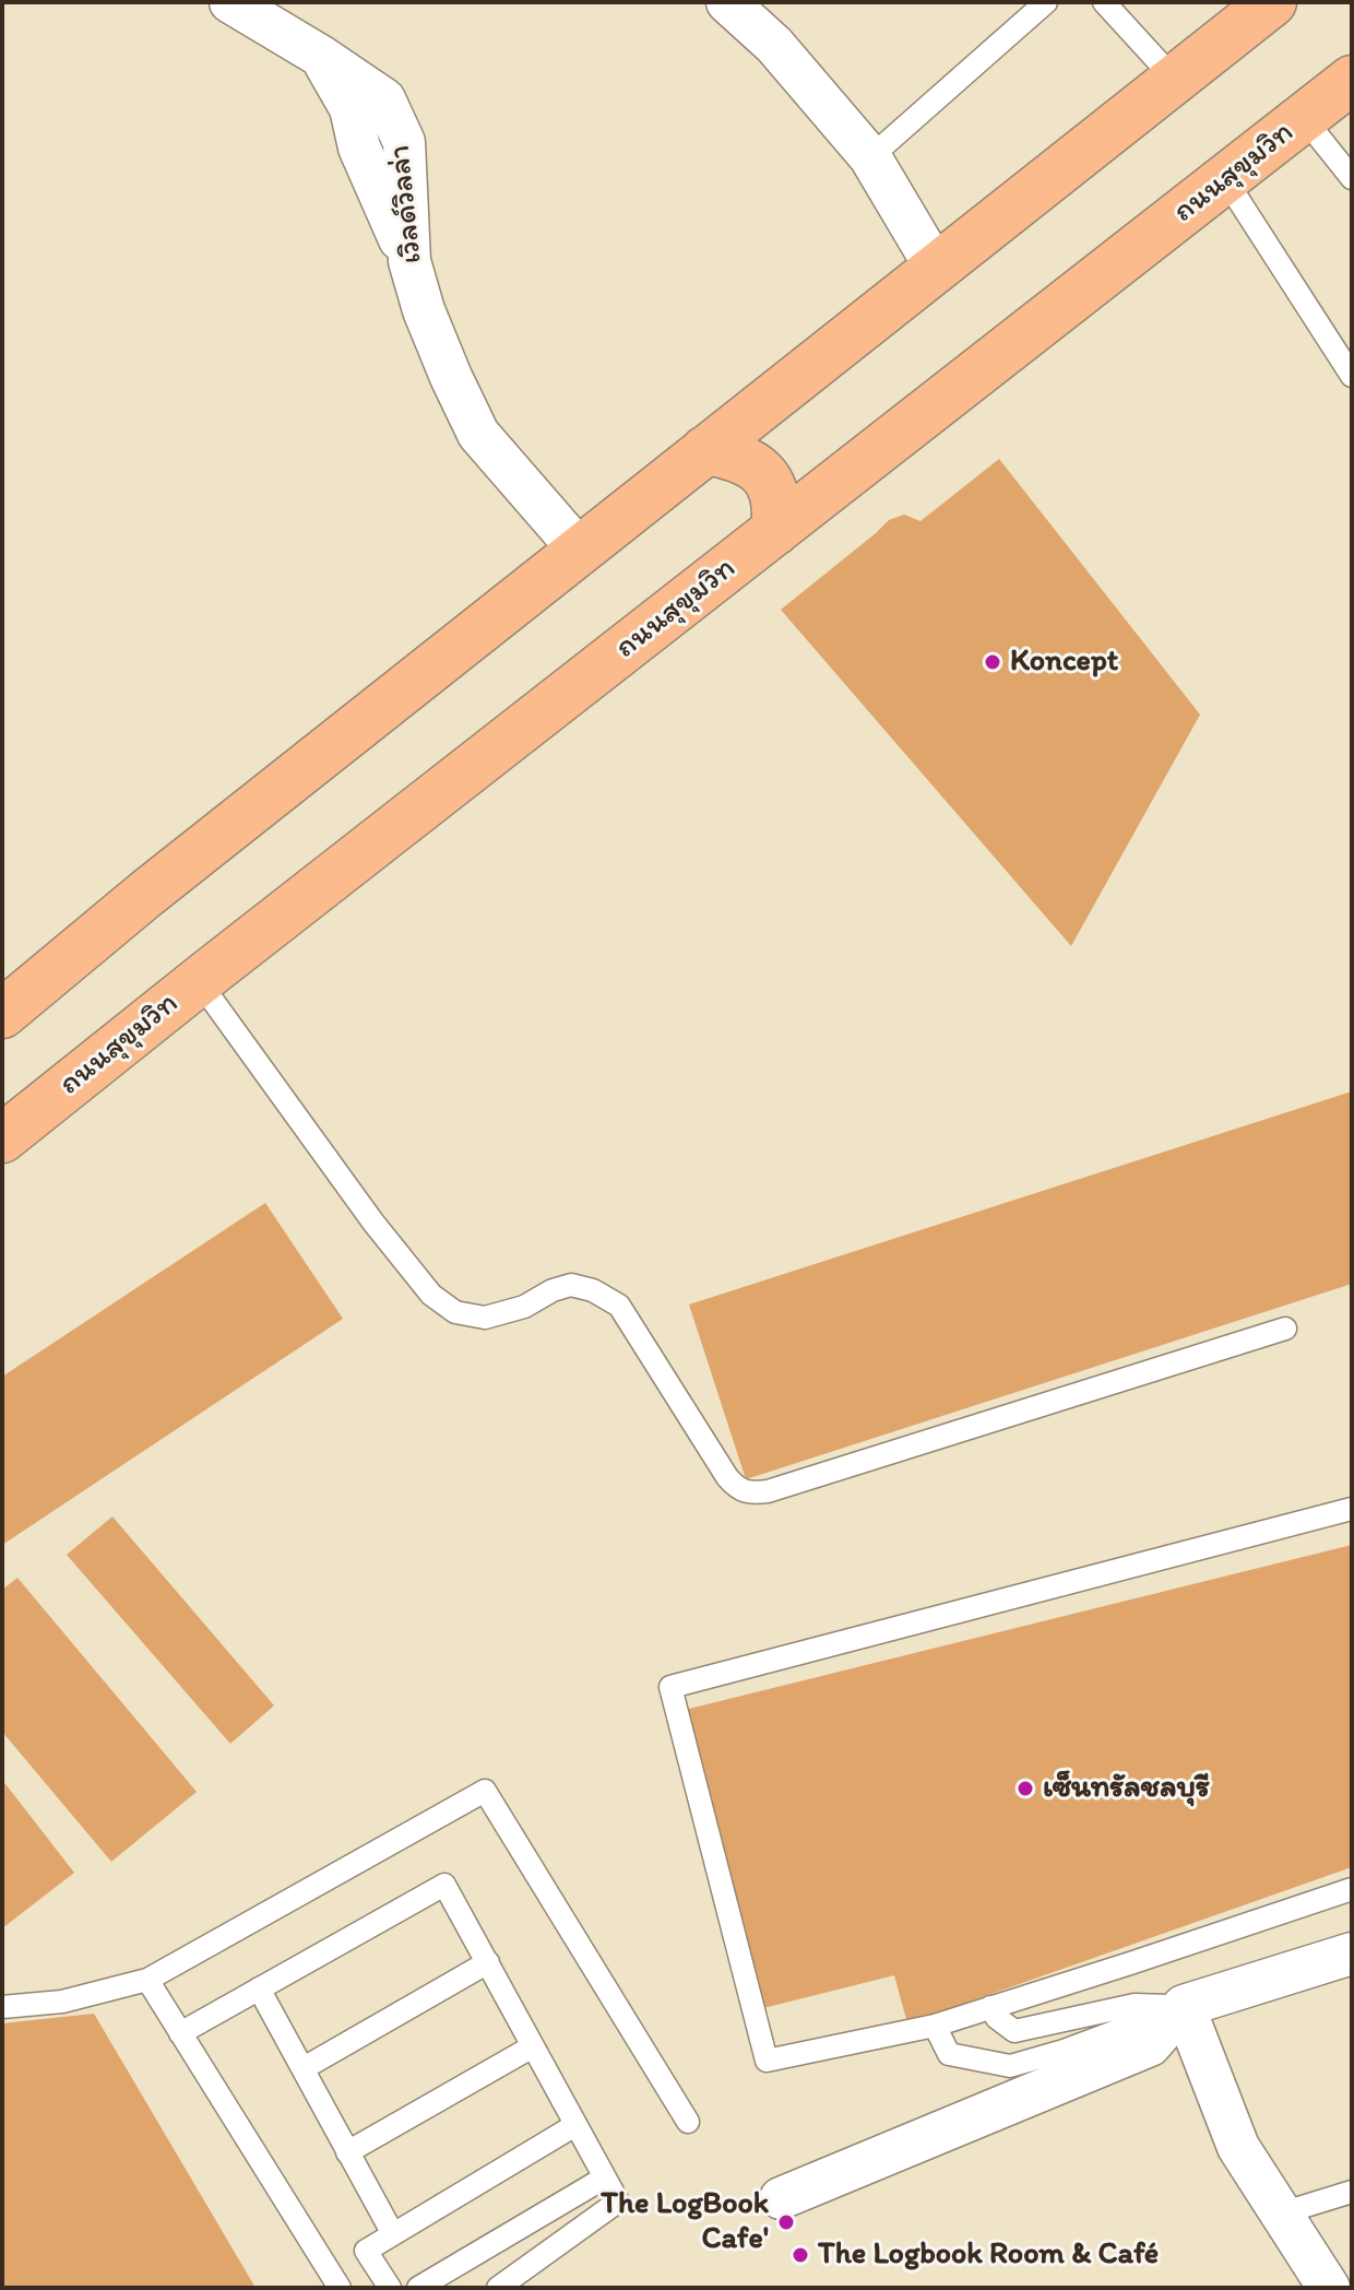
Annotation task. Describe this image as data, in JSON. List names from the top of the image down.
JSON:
{
  "streets": {
    "main road": ["ถนนสุขุมวิท"],
    "street": ["เวิลด์วิลล่า"]
  },
  "places": [
    "Koncept",
    "เซ็นทรัลชลบุรี",
    "The LogBook Cafe'",
    "The Logbook Room & Café"
  ]
}
